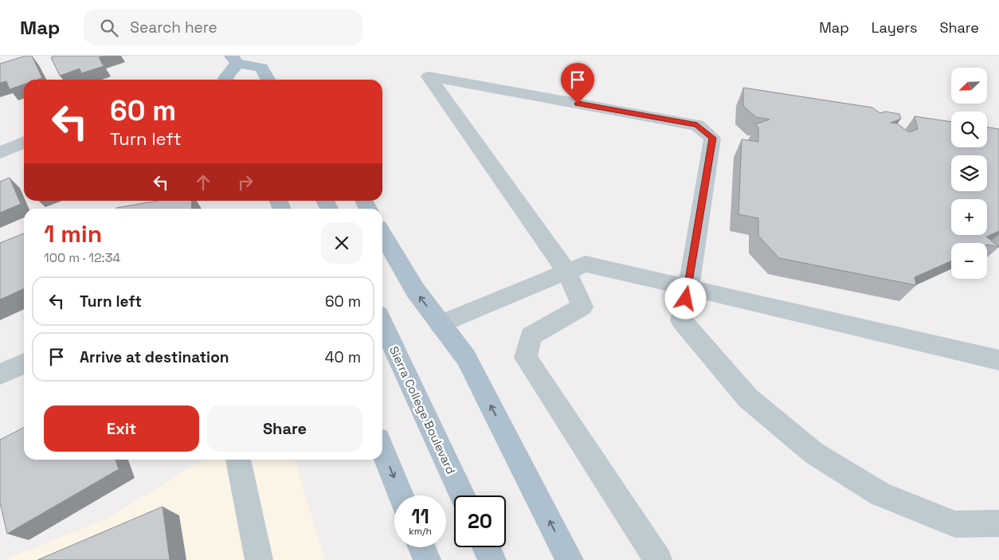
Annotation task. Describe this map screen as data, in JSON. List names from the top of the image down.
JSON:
{
  "streets": {
    "main road": ["Sierra College Boulevard"]
  },
  "north": "bottom left",
  "page": {
    "header": "Map",
    "search": "Search here",
    "nav": ["Map", "Layers", "Share"],
    "map_buttons": ["+", "−"],
    "turn": ["60 m", "Turn left"],
    "heading": ["1 min", "100 m · 12:34"],
    "list": [
      {
        "name": "Turn left",
        "value": "60 m"
      },
      {
        "name": "Arrive at destination",
        "value": "40 m"
      }
    ],
    "buttons": ["Exit", "Share"],
    "speed": "11 km/h",
    "limit": "20"
  }
}
